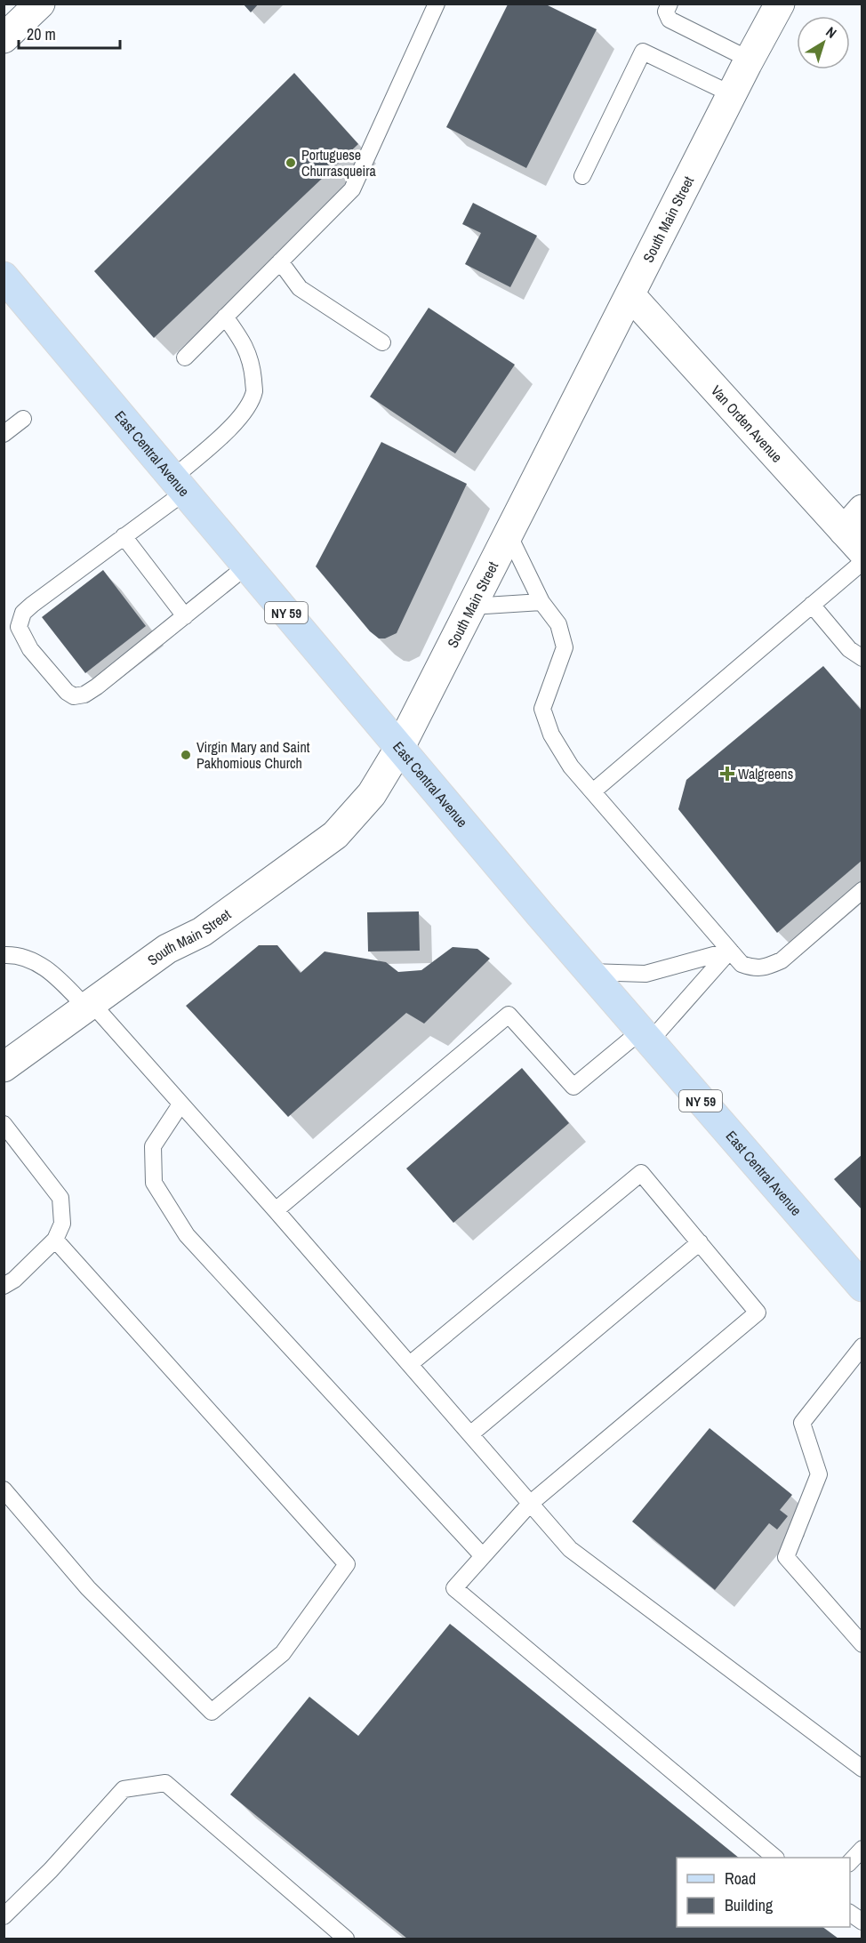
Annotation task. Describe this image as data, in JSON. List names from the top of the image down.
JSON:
{
  "streets": {
    "main road": [
      "South Main Street",
      "Van Orden Avenue",
      "East Central Avenue",
      "NY 59"
    ]
  },
  "crossings": [
    ["South Main Street", "Van Orden Avenue"],
    ["South Main Street", "East Central Avenue"]
  ],
  "places": {
    "other": ["Portuguese Churrasqueira", "Virgin Mary and Saint Pakhomious Church"],
    "health": ["Walgreens"]
  },
  "legend": ["Road", "Building"],
  "scale_bar": "20 m",
  "north": "top right"
}
